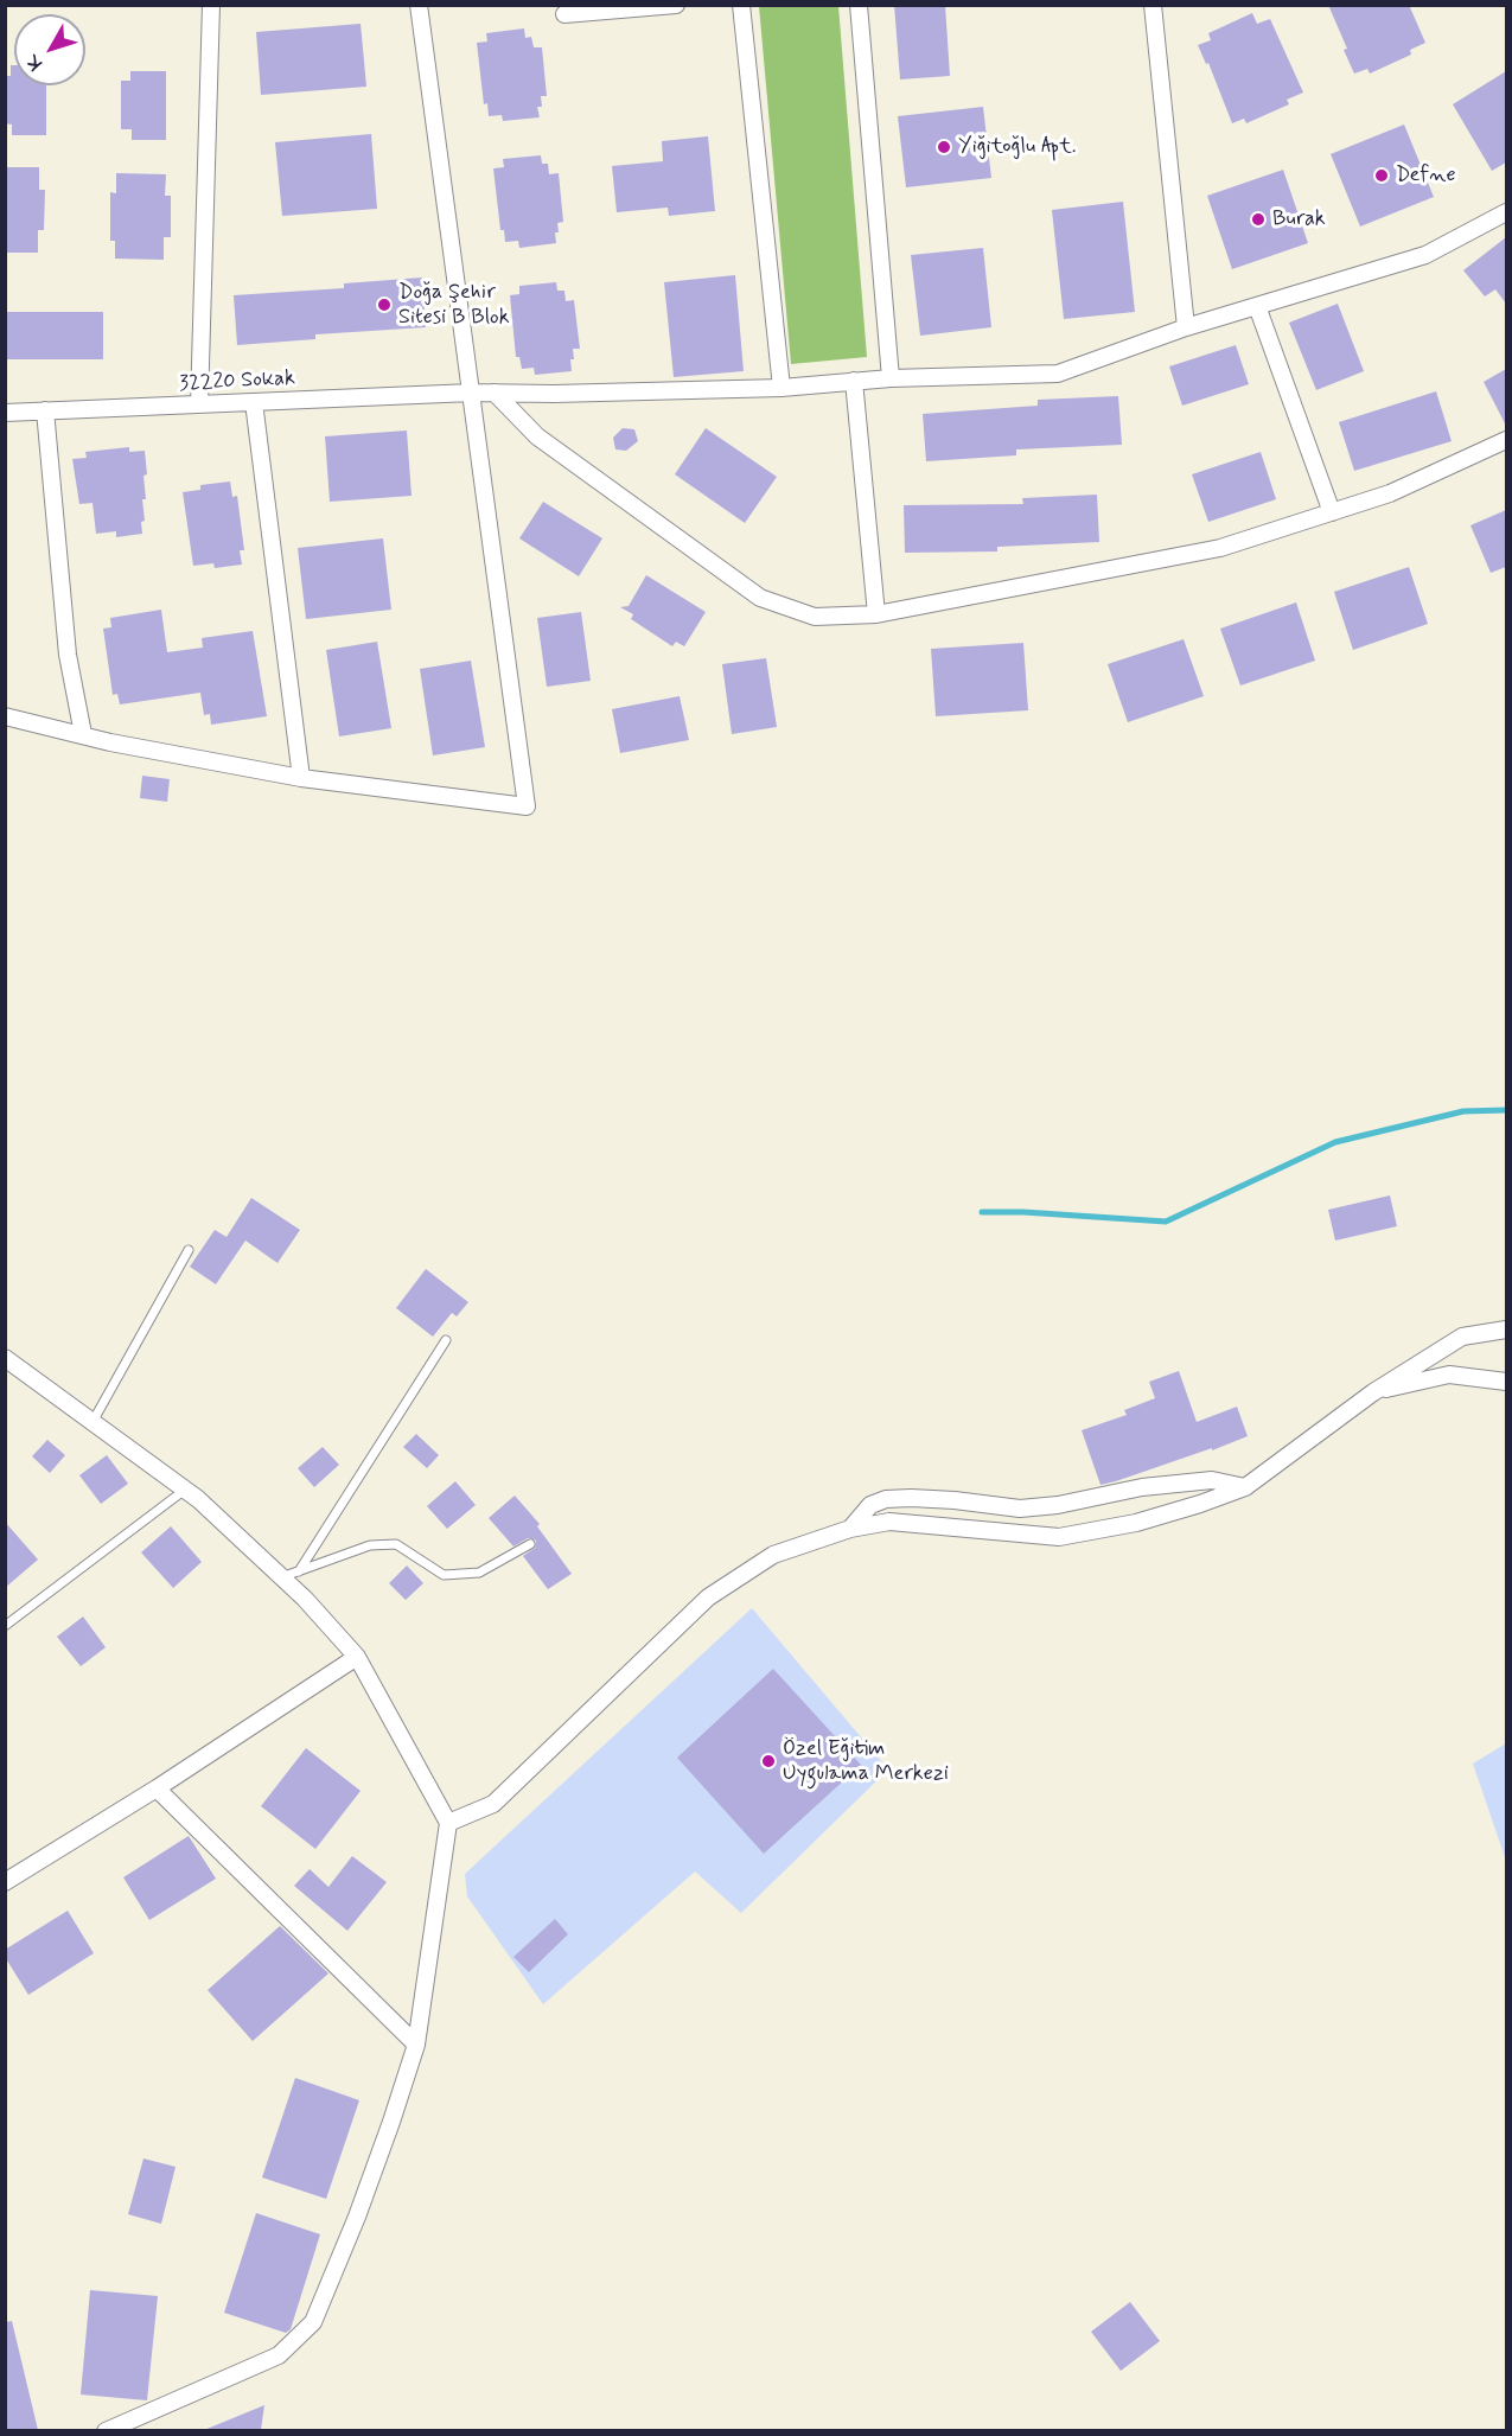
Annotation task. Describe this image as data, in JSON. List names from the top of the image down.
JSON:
{
  "streets": {
    "street": ["32220 Sokak"]
  },
  "places": [
    "Yiğitoğlu Apt.",
    "Defne",
    "Burak",
    "Doğa Şehir Sitesi B Blok",
    "Özel Eğitim Uygulama Merkezi"
  ],
  "north": "bottom left"
}
